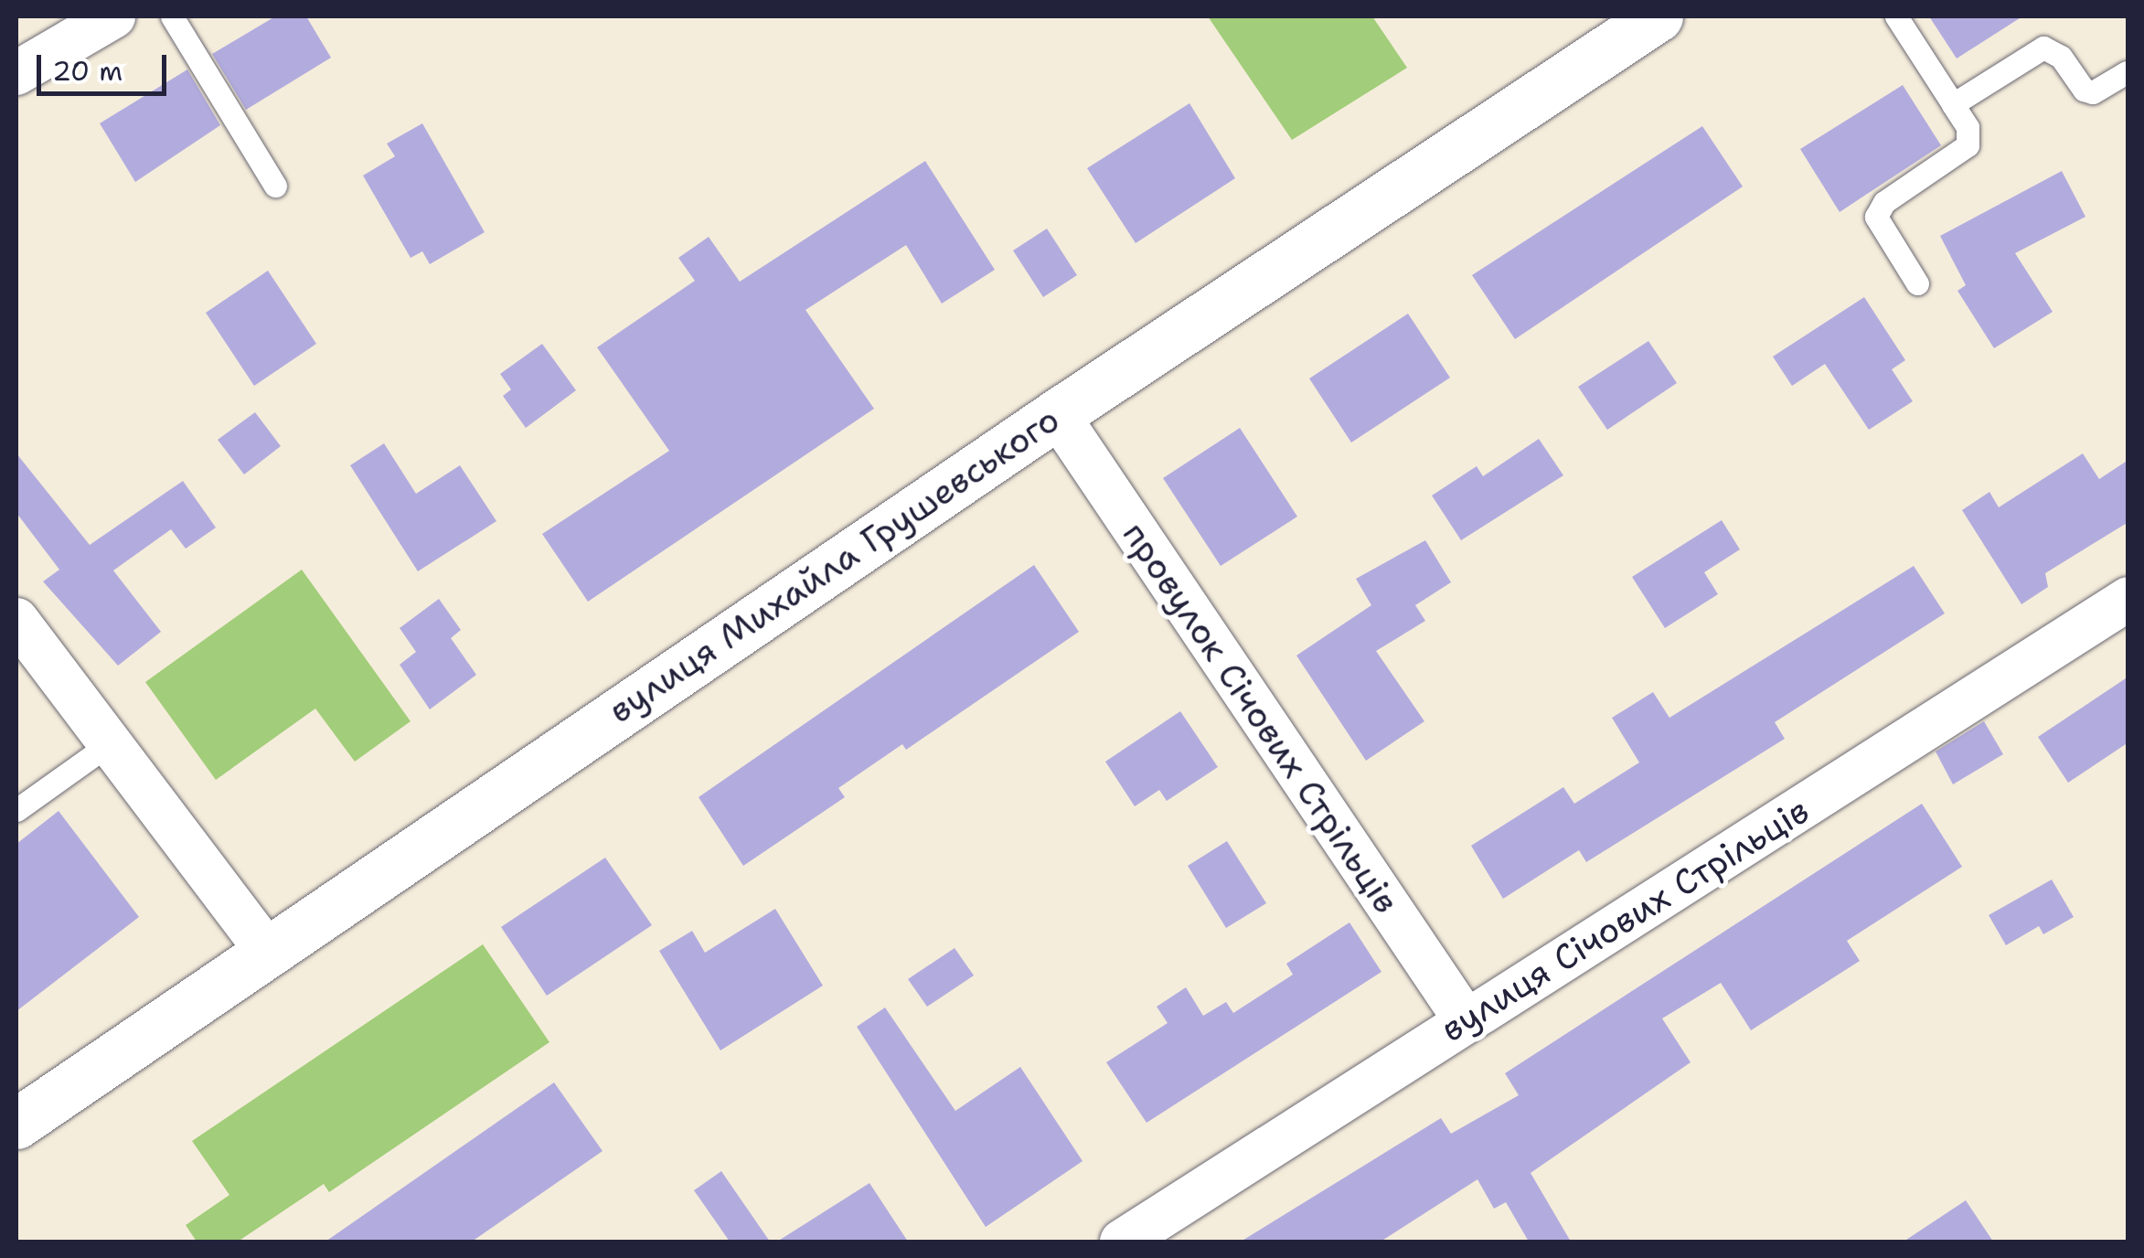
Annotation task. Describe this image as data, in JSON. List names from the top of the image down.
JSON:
{
  "streets": {
    "street": ["вулиця Михайла Грушевського", "провулок Січових Стрільців", "вулиця Січових Стрільців"]
  },
  "crossings": [
    ["вулиця Михайла Грушевського", "провулок Січових Стрільців"],
    ["провулок Січових Стрільців", "вулиця Січових Стрільців"]
  ],
  "scale_bar": "20 m"
}
